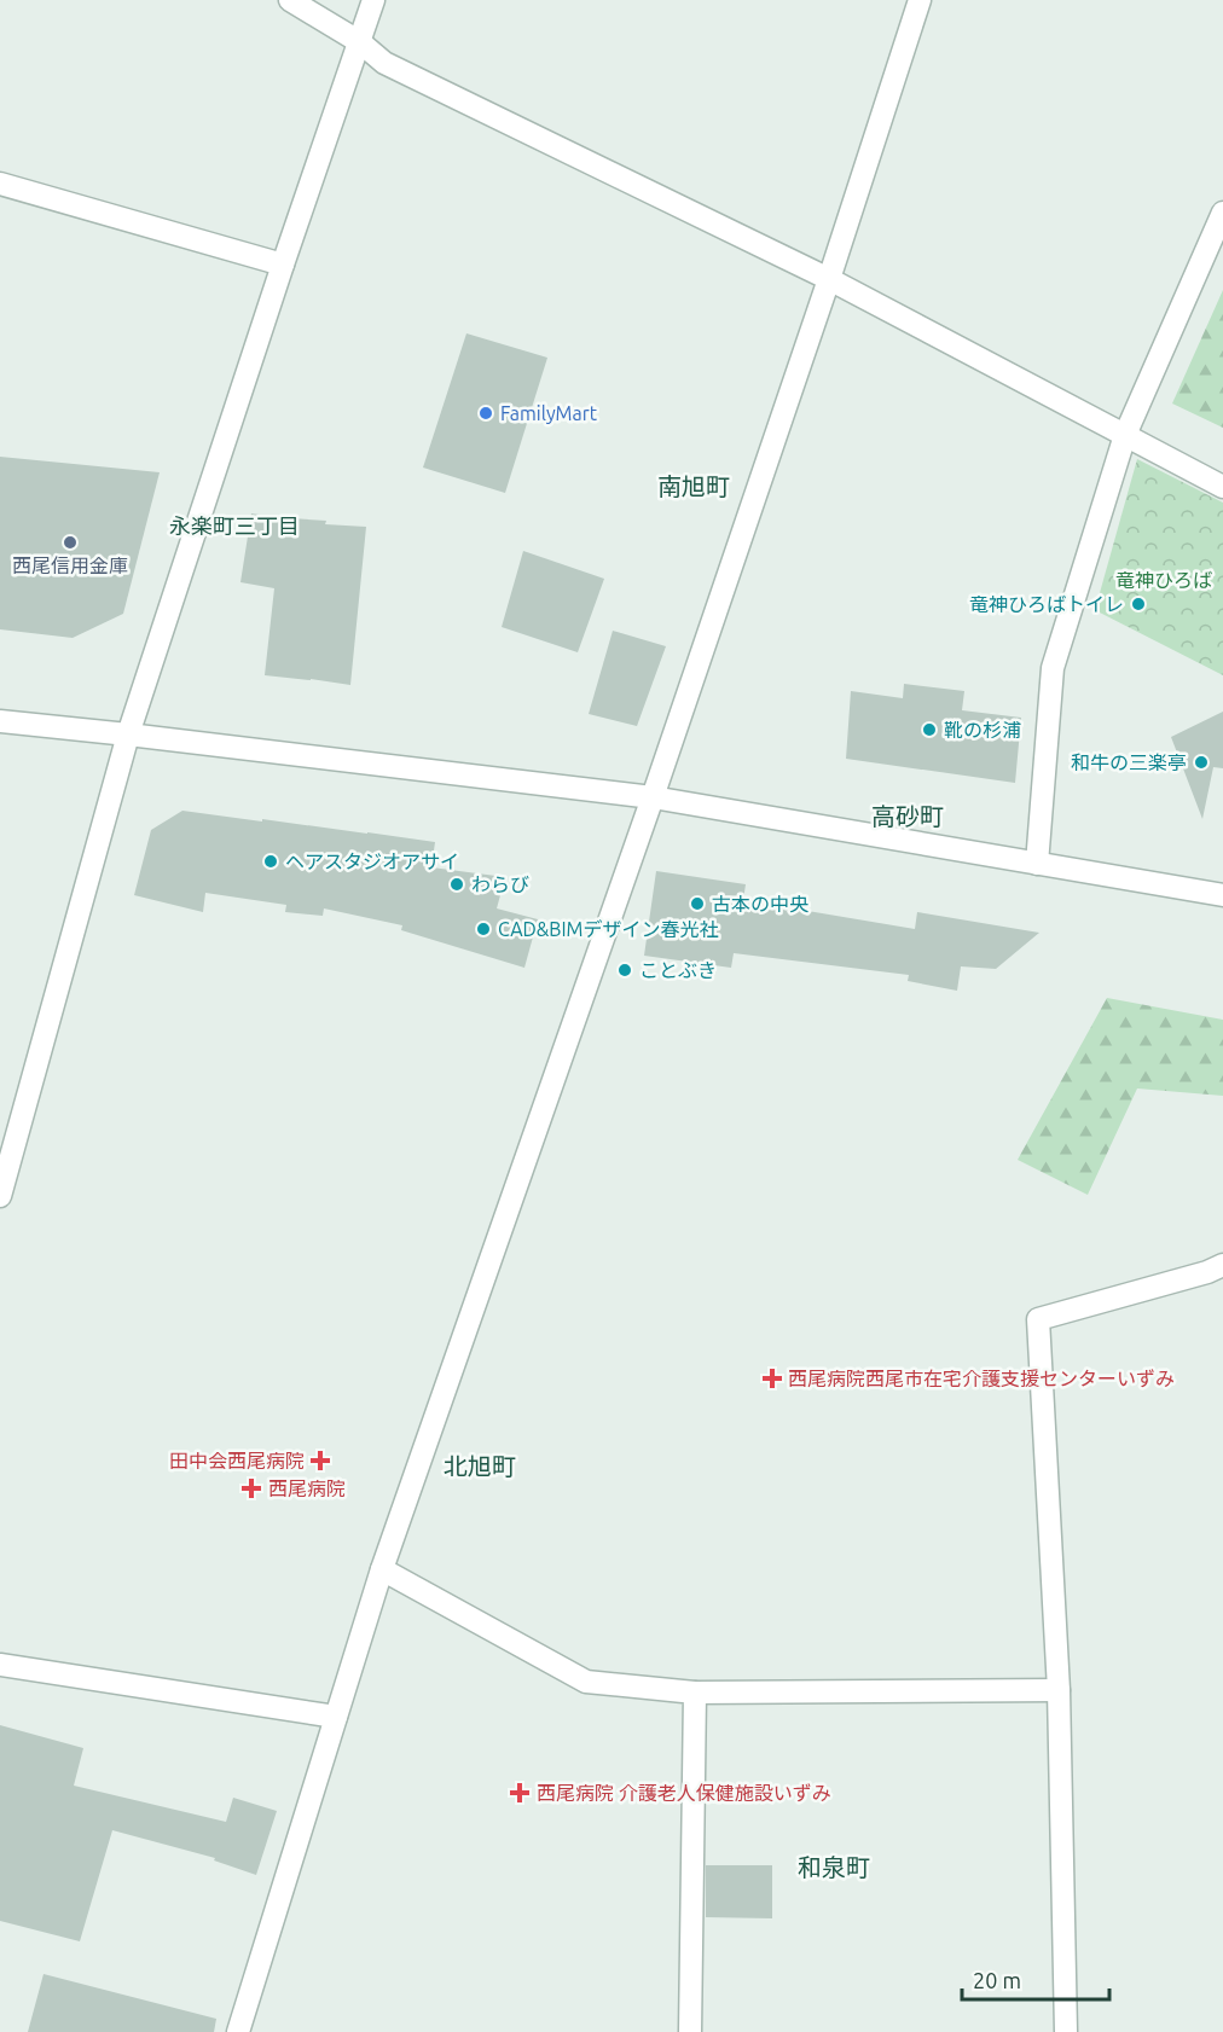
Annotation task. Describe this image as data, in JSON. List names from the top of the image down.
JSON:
{
  "districts": [
    "南旭町",
    "永楽町三丁目",
    "高砂町",
    "北旭町",
    "和泉町"
  ],
  "parks": ["竜神ひろば"],
  "places": {
    "other": [
      "FamilyMart",
      "西尾信用金庫",
      "竜神ひろばトイレ",
      "靴の杉浦",
      "和牛の三楽亭",
      "ヘアスタジオアサイ",
      "わらび",
      "古本の中央",
      "CAD&BIMデザイン春光社",
      "ことぶき"
    ],
    "health": [
      "西尾病院西尾市在宅介護支援センターいずみ",
      "田中会西尾病院",
      "西尾病院",
      "西尾病院 介護老人保健施設いずみ"
    ]
  },
  "scale_bar": "20 m"
}
